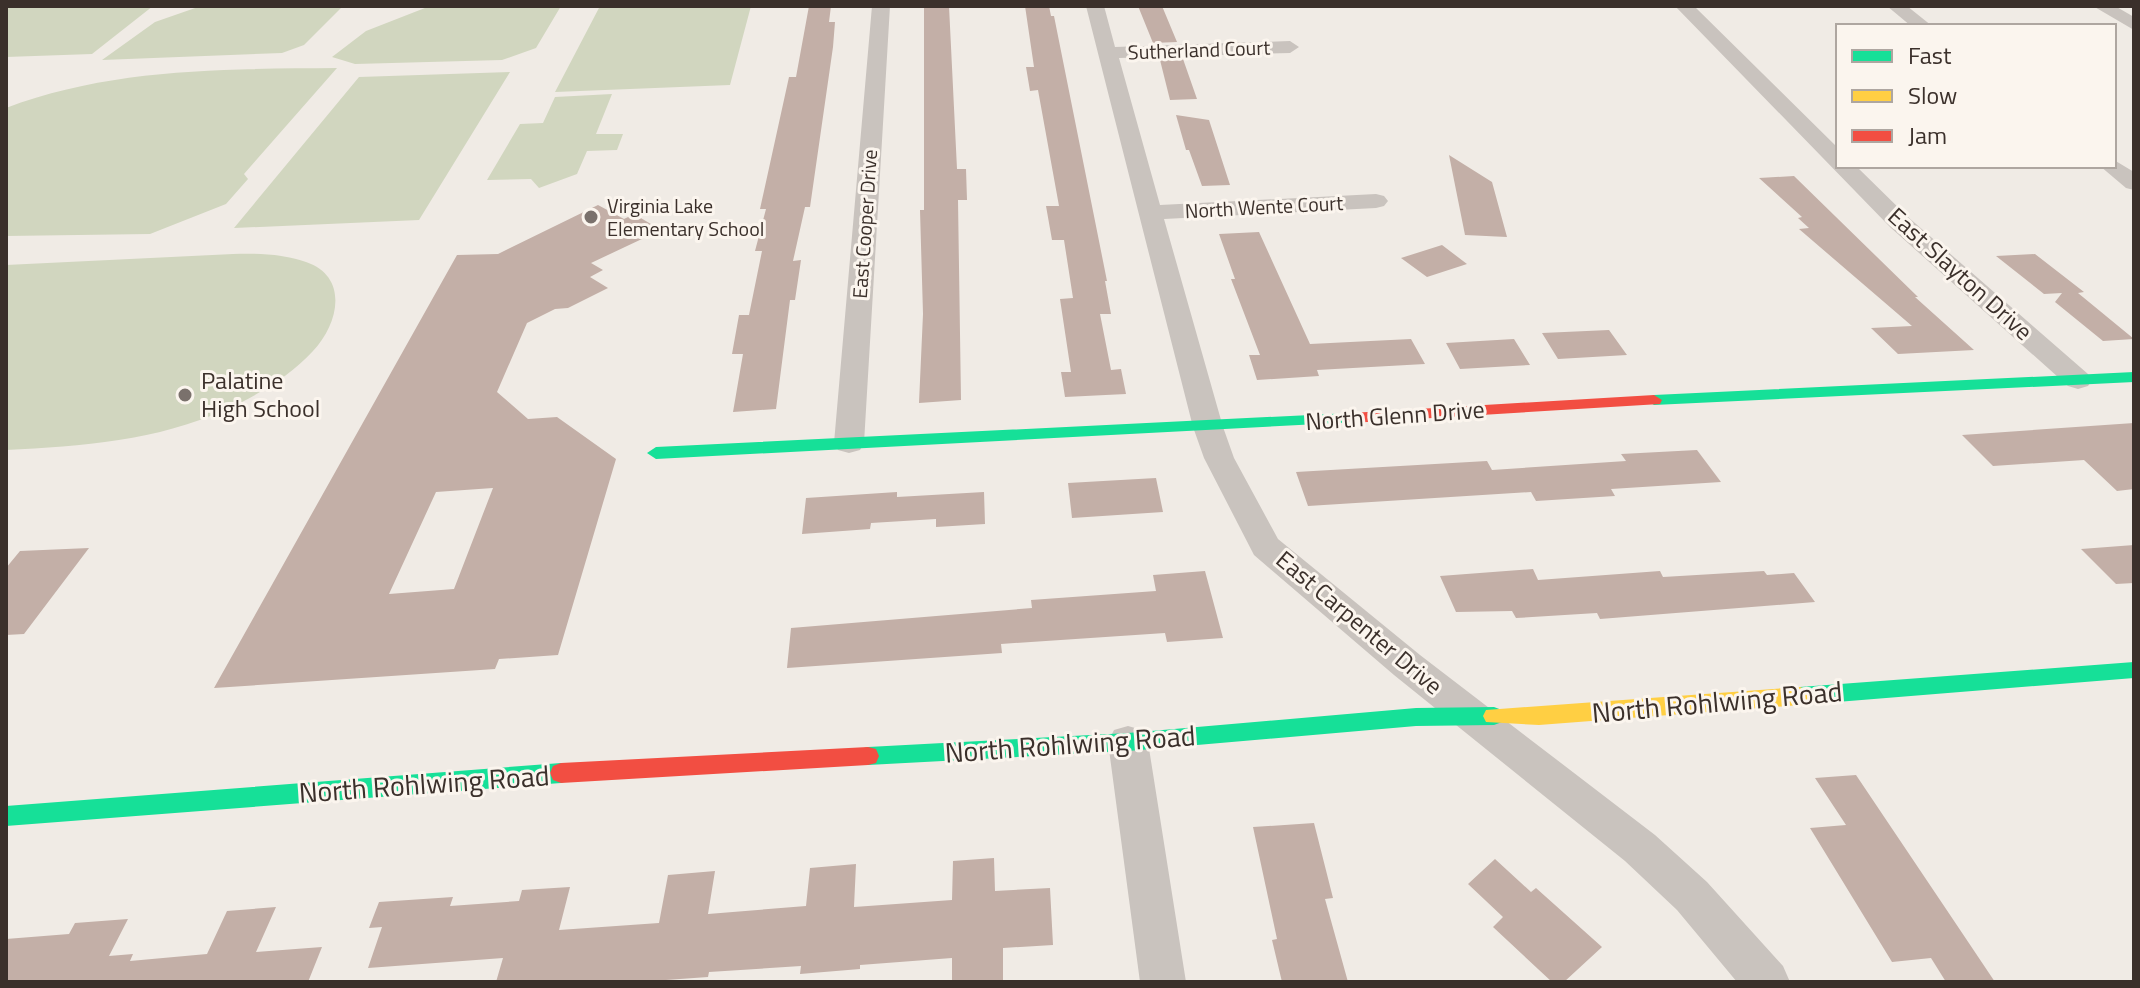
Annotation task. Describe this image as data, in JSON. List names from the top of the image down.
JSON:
{
  "streets": {
    "street": [
      "Sutherland Court",
      "North Wente Court",
      "East Cooper Drive",
      "East Slayton Drive",
      "North Glenn Drive",
      "East Carpenter Drive",
      "North Rohlwing Road"
    ]
  },
  "crossings": [
    ["Sutherland Court", "East Carpenter Drive"],
    ["North Wente Court", "East Carpenter Drive"],
    ["East Cooper Drive", "North Glenn Drive"],
    ["East Slayton Drive", "North Glenn Drive"],
    ["North Glenn Drive", "East Carpenter Drive"],
    ["East Carpenter Drive", "North Rohlwing Road"]
  ],
  "places": ["Virginia Lake Elementary School", "Palatine High School"],
  "legend": ["Fast", "Slow", "Jam"]
}
